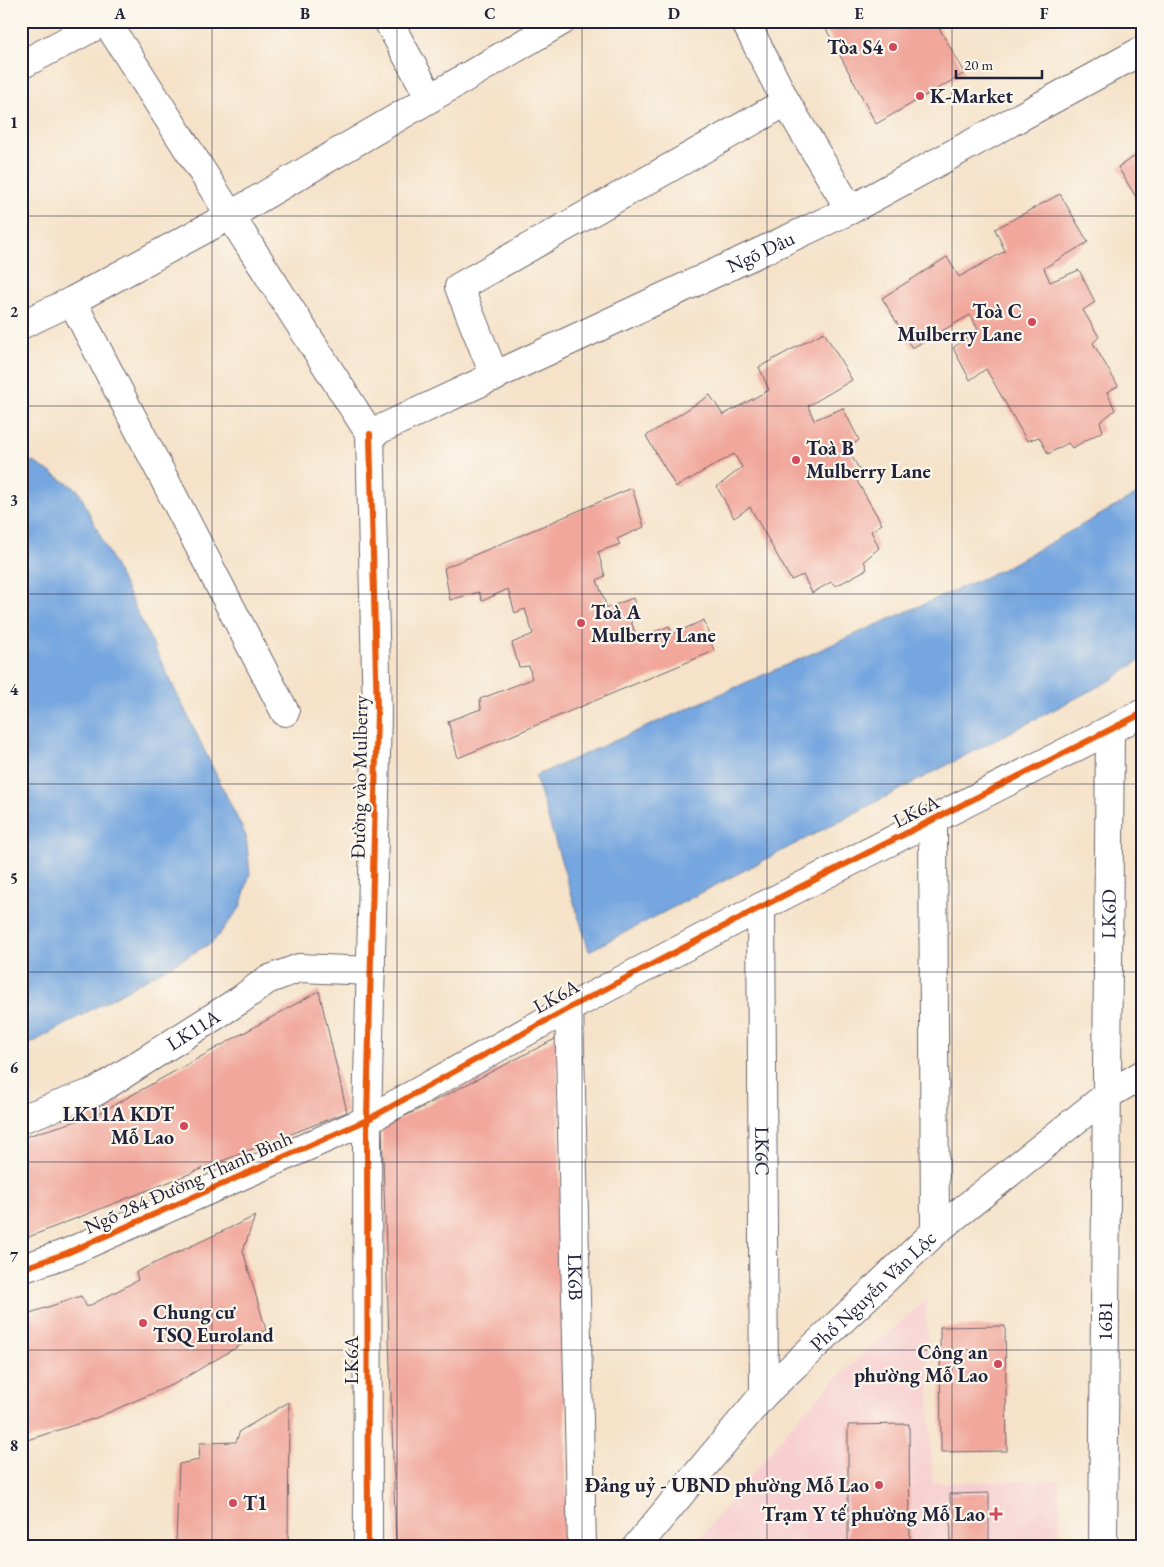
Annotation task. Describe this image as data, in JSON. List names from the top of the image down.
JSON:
{
  "streets": {
    "street": [
      "Ngõ Dâu",
      "Đường vào Mulberry",
      "LK6A",
      "LK6D",
      "LK11A",
      "LK6C",
      "Ngõ 284 Đường Thanh Bình",
      "LK6B",
      "Phố Nguyễn Văn Lộc",
      "16B1"
    ]
  },
  "crossings": [
    ["Ngõ Dâu", "Đường vào Mulberry"],
    ["Đường vào Mulberry", "LK6A"],
    ["Đường vào Mulberry", "LK11A"],
    ["Đường vào Mulberry", "Ngõ 284 Đường Thanh Bình"],
    ["LK6A", "LK6D"],
    ["LK6A", "LK6C"],
    ["LK6A", "Ngõ 284 Đường Thanh Bình"],
    ["LK6A", "LK6B"],
    ["LK6D", "Phố Nguyễn Văn Lộc"],
    ["LK6D", "16B1"],
    ["LK6C", "Phố Nguyễn Văn Lộc"],
    ["Phố Nguyễn Văn Lộc", "16B1"]
  ],
  "places": {
    "other": [
      "Tòa S4",
      "K-Market",
      "Toà C Mulberry Lane",
      "Toà B Mulberry Lane",
      "Toà A Mulberry Lane",
      "LK11A KDT Mỗ Lao",
      "Chung cư TSQ Euroland",
      "Công an phường Mỗ Lao",
      "Đảng uỷ - UBND phường Mỗ Lao",
      "T1"
    ],
    "health": ["Trạm Y tế phường Mỗ Lao"]
  },
  "scale_bar": "20 m",
  "grid": {
    "columns": [
      "A",
      "B",
      "C",
      "D",
      "E",
      "F"
    ],
    "rows": [
      "1",
      "2",
      "3",
      "4",
      "5",
      "6",
      "7",
      "8"
    ]
  }
}
